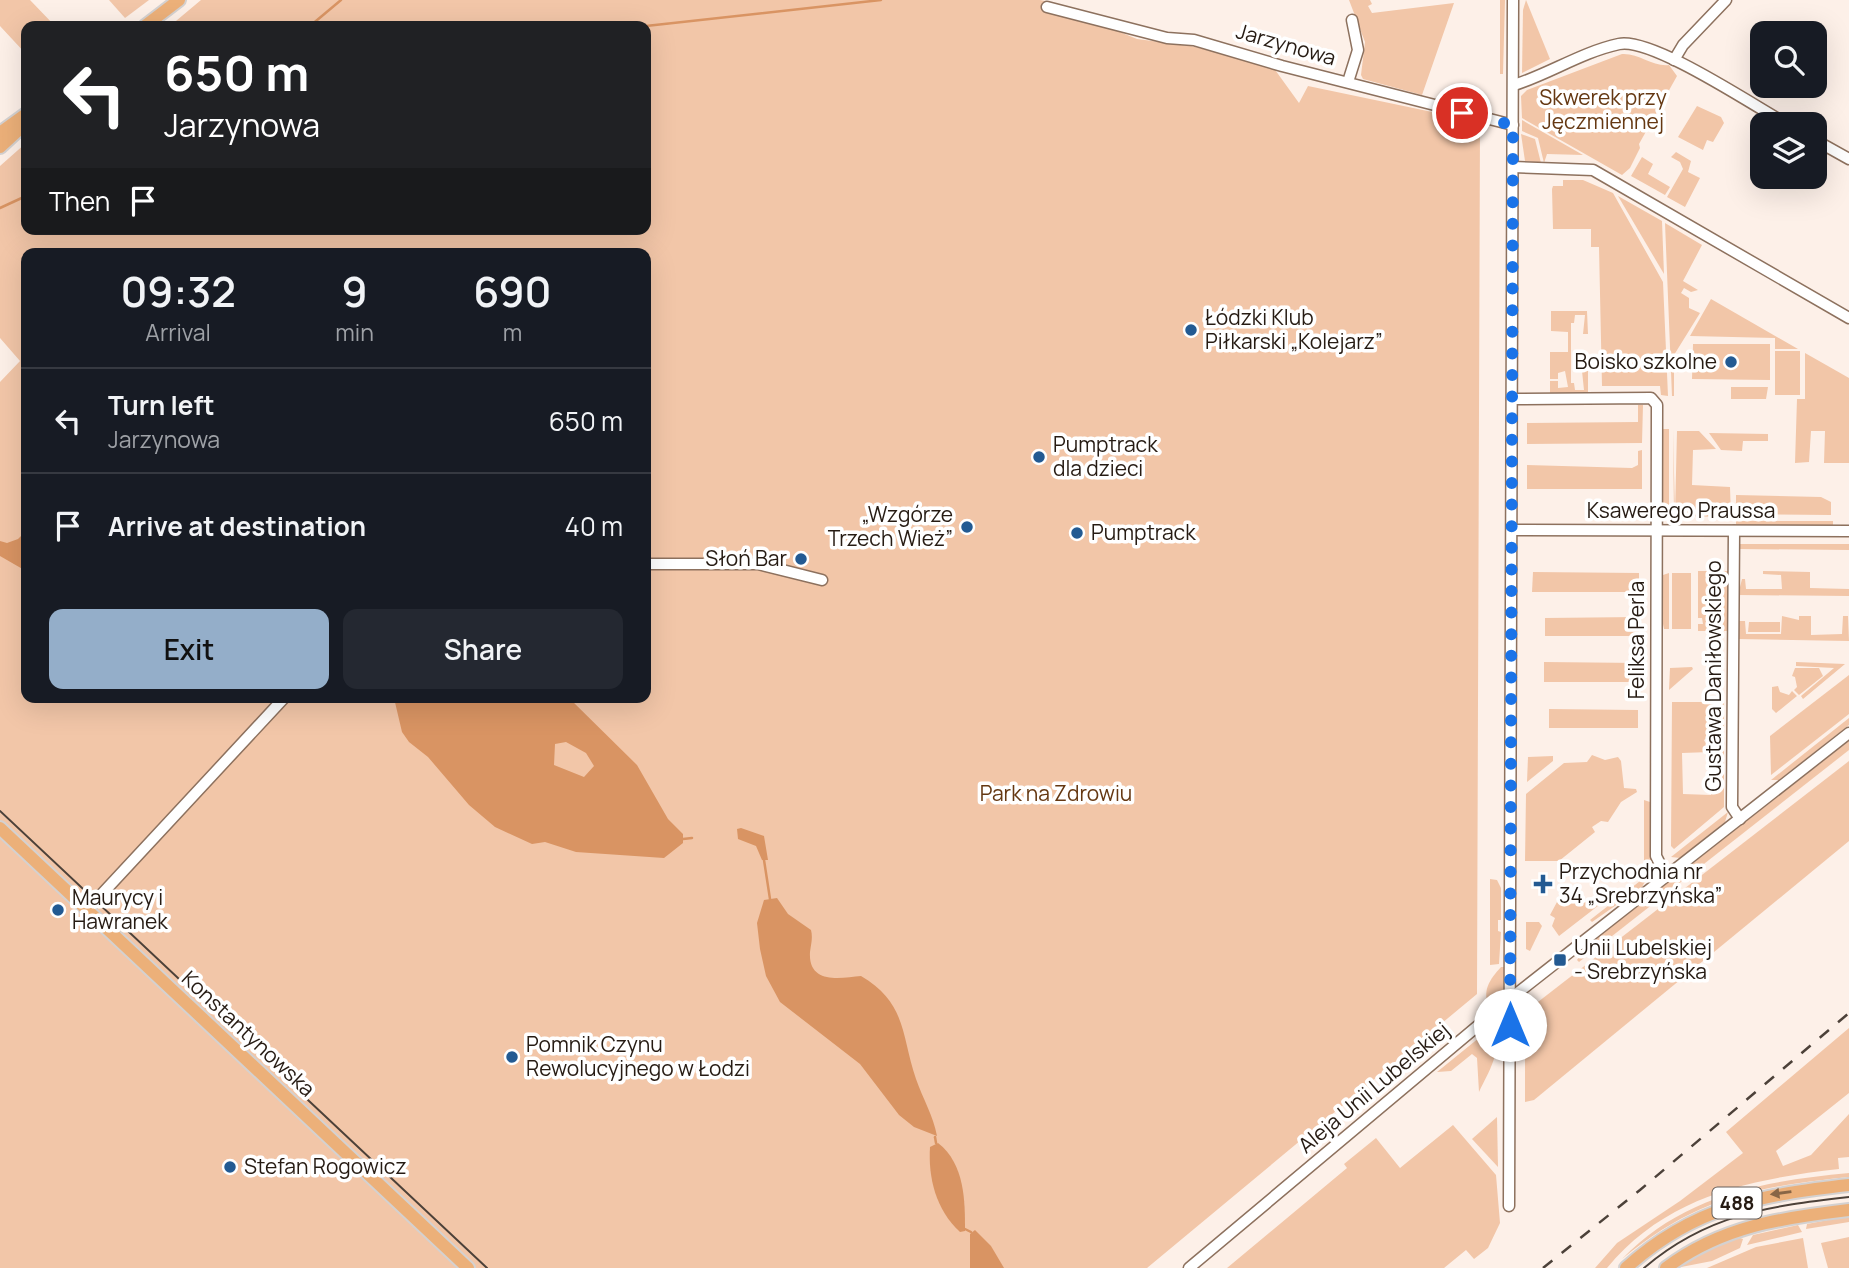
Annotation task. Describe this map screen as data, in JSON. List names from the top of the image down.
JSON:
{
  "streets": {
    "main road": ["Konstantynowska", "488"],
    "street": [
      "Jarzynowa",
      "Ksawerego Praussa",
      "Feliksa Perla",
      "Gustawa Daniłowskiego",
      "Aleja Unii Lubelskiej"
    ]
  },
  "crossings": [
    ["Ksawerego Praussa", "Feliksa Perla"],
    ["Ksawerego Praussa", "Gustawa Daniłowskiego"],
    ["Feliksa Perla", "Aleja Unii Lubelskiej"],
    ["Gustawa Daniłowskiego", "Aleja Unii Lubelskiej"]
  ],
  "parks": ["Skwerek przy Jęczmiennej", "Park na Zdrowiu"],
  "places": {
    "other": [
      "Łódzki Klub Piłkarski „Kolejarz”",
      "Boisko szkolne",
      "Pumptrack dla dzieci",
      "„Wzgórze Trzech Wież”",
      "Pumptrack",
      "Słoń Bar",
      "Maurycy i Hawranek",
      "Pomnik Czynu Rewolucyjnego w Łodzi",
      "Stefan Rogowicz"
    ],
    "health": ["Przychodnia nr 34 „Srebrzyńska”"],
    "transit": ["Unii Lubelskiej - Srebrzyńska"]
  },
  "page": {
    "turn": ["650 m", "Jarzynowa"],
    "then": "Then",
    "eta": [
      "09:32",
      "Arrival",
      "9",
      "min",
      "690",
      "m"
    ],
    "list": [
      {
        "name": "Turn left",
        "note": "Jarzynowa",
        "value": "650 m"
      },
      {
        "name": "Arrive at destination",
        "value": "40 m"
      }
    ],
    "buttons": ["Exit", "Share"]
  }
}
